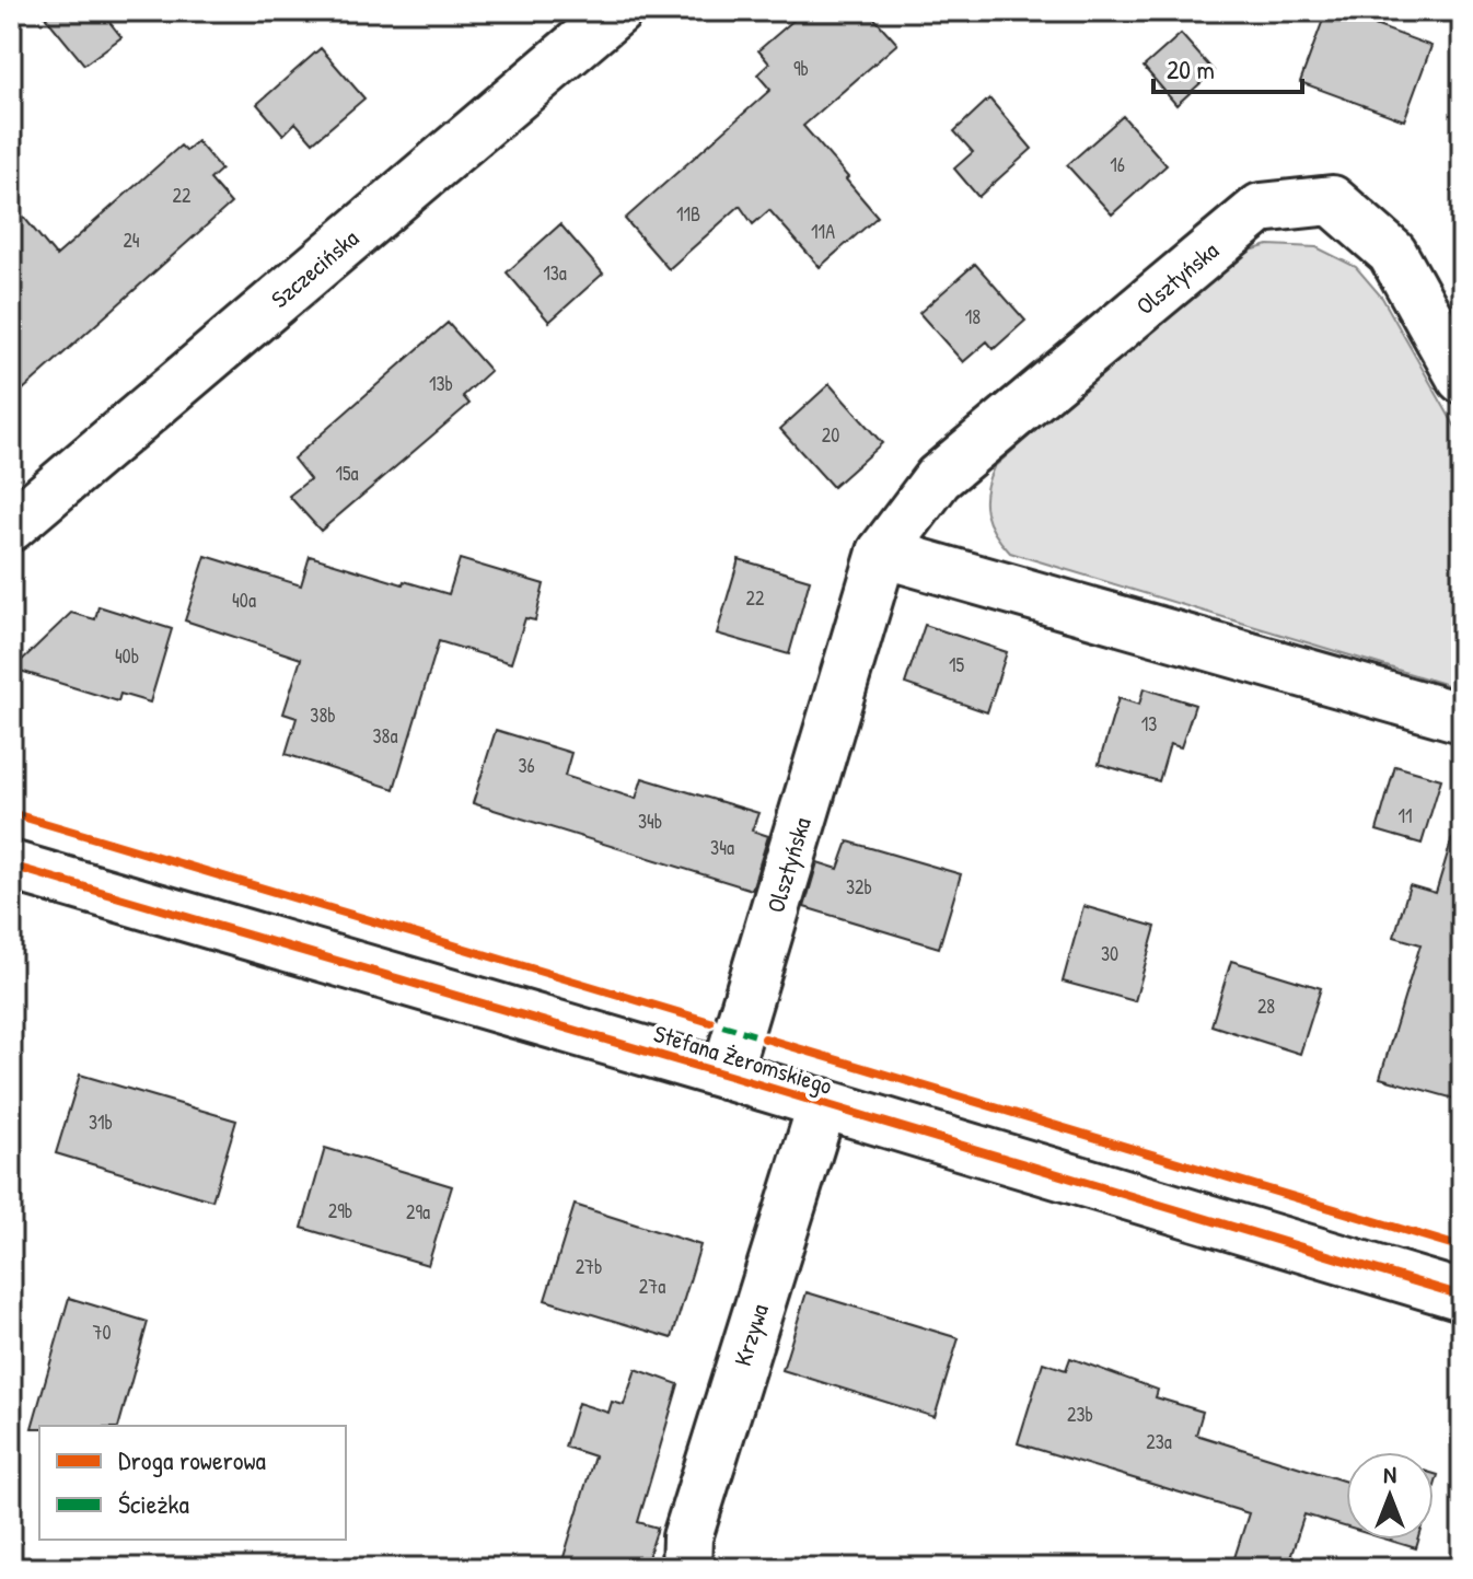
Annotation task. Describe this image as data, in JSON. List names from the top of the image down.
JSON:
{
  "streets": {
    "street": [
      "Szczecińska",
      "Olsztyńska",
      "Stefana Żeromskiego",
      "Krzywa"
    ]
  },
  "crossings": [
    ["Olsztyńska", "Stefana Żeromskiego"],
    ["Stefana Żeromskiego", "Krzywa"]
  ],
  "house_numbers": [
    "9b",
    "16",
    "22",
    "11B",
    "11A",
    "24",
    "13a",
    "18",
    "13b",
    "20",
    "15a",
    "22",
    "40a",
    "40b",
    "15",
    "38b",
    "13",
    "38a",
    "36",
    "11",
    "34b",
    "34a",
    "32b",
    "30",
    "28",
    "31b",
    "29b",
    "29a",
    "27b",
    "27a",
    "70",
    "23b",
    "23a"
  ],
  "legend": ["Droga rowerowa", "Ścieżka"],
  "scale_bar": "20 m",
  "north": "top"
}
